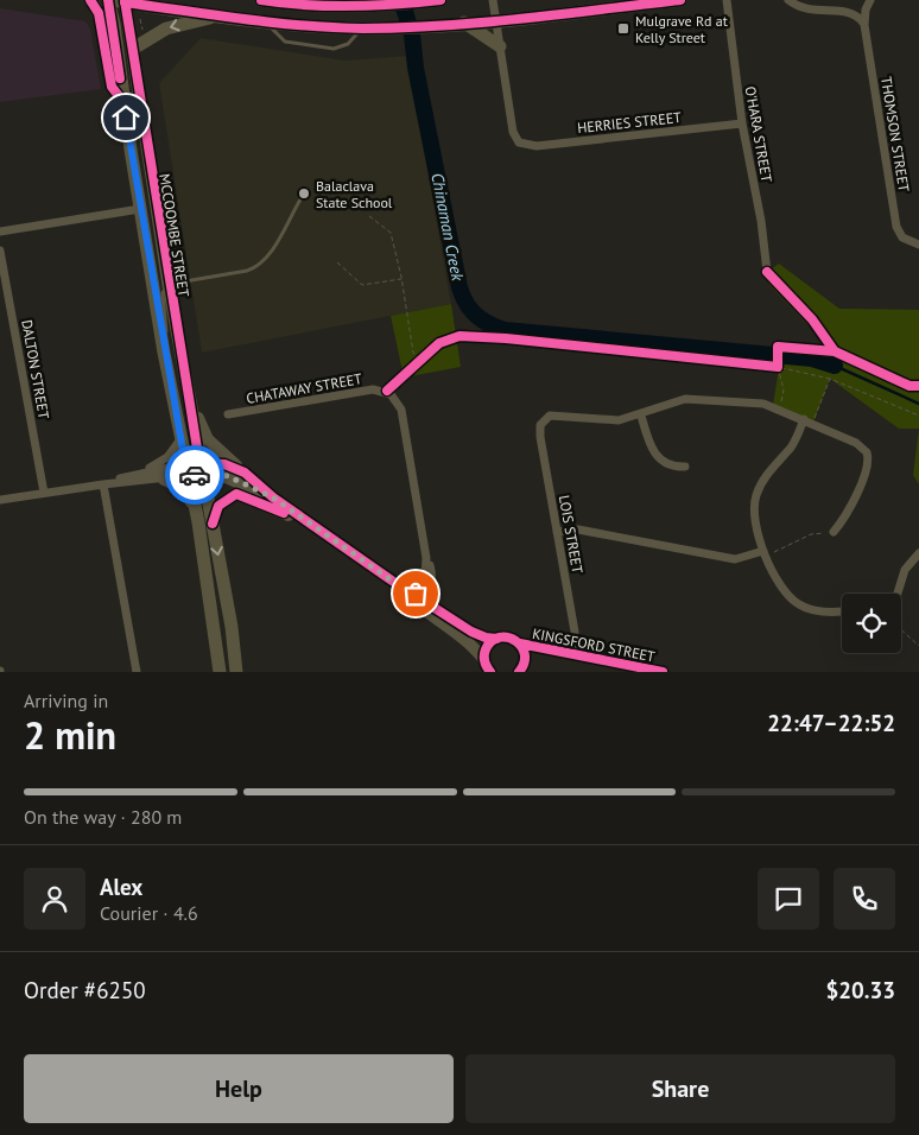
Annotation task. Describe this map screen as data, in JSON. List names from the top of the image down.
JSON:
{
  "streets": {
    "main road": ["MCCOOMBE STREET"],
    "street": [
      "HERRIES STREET",
      "O'HARA STREET",
      "THOMSON STREET",
      "DALTON STREET",
      "CHATAWAY STREET",
      "LOIS STREET",
      "KINGSFORD STREET"
    ]
  },
  "crossings": [
    ["HERRIES STREET", "O'HARA STREET"],
    ["LOIS STREET", "KINGSFORD STREET"]
  ],
  "water": ["Chinaman Creek"],
  "places": {
    "transit": ["Mulgrave Rd at Kelly Street"],
    "other": ["Balaclava State School"]
  },
  "page": {
    "heading": ["2 min", "Arriving in", "22:47–22:52"],
    "panel": [
      "Alex",
      "Courier · 4.6",
      "Order #6250",
      "$20.33"
    ],
    "bar": "On the way · 280 m",
    "buttons": ["Help", "Share"]
  }
}
